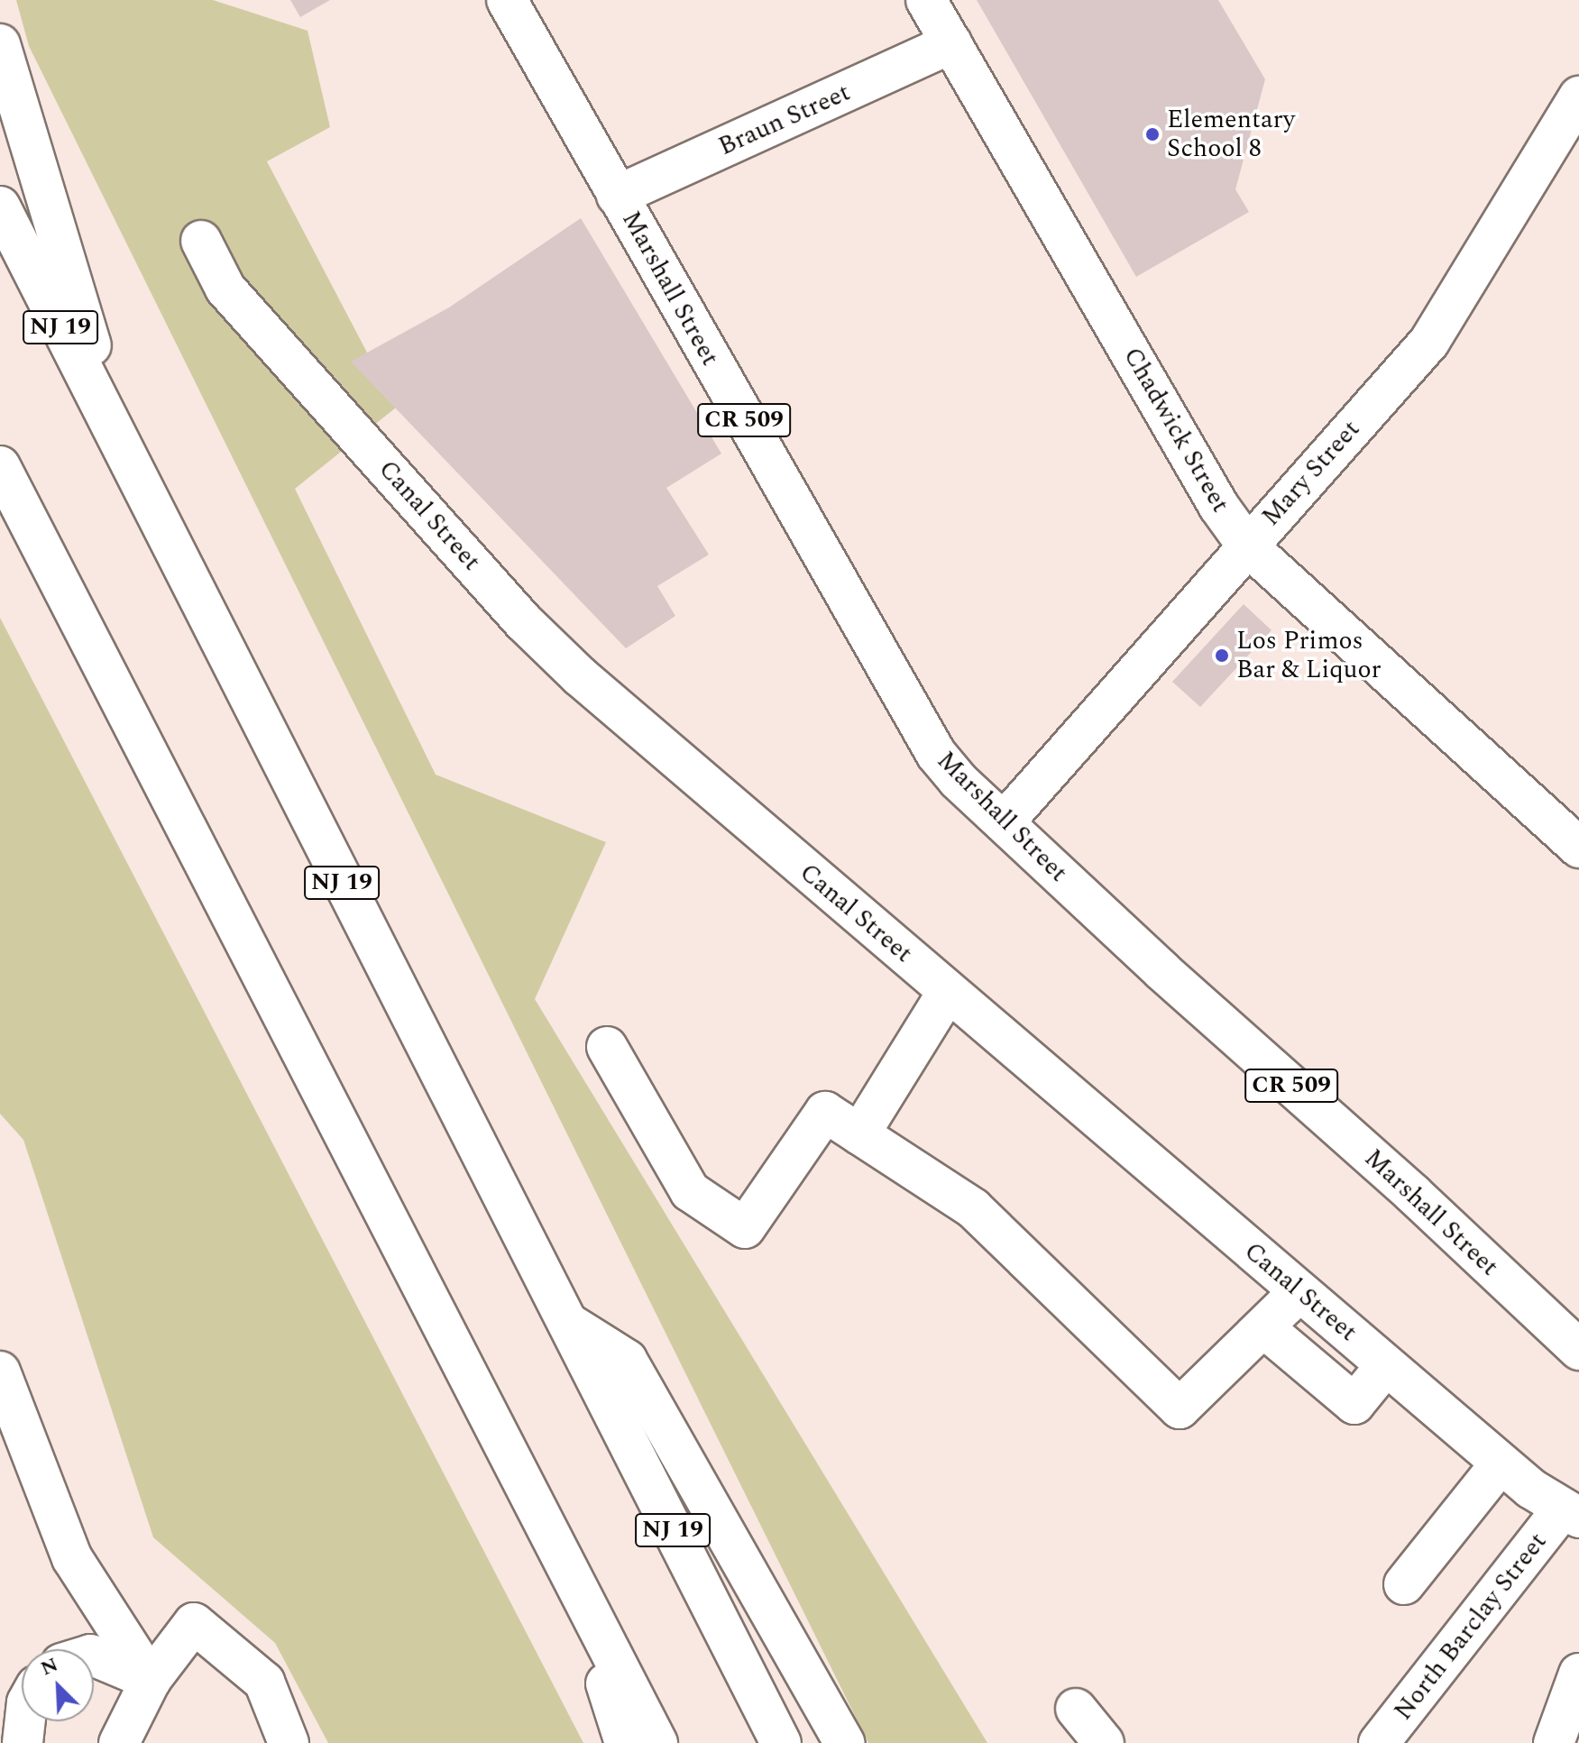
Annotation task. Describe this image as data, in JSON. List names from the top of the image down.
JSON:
{
  "streets": {
    "main road": [
      "Braun Street",
      "Marshall Street",
      "NJ 19",
      "CR 509",
      "Chadwick Street",
      "Mary Street",
      "Canal Street",
      "North Barclay Street"
    ]
  },
  "crossings": [
    ["Braun Street", "Marshall Street"],
    ["Braun Street", "Chadwick Street"],
    ["Marshall Street", "Mary Street"],
    ["Chadwick Street", "Mary Street"],
    ["Canal Street", "North Barclay Street"]
  ],
  "places": ["Elementary School 8", "Los Primos Bar & Liquor"],
  "north": "top left"
}
